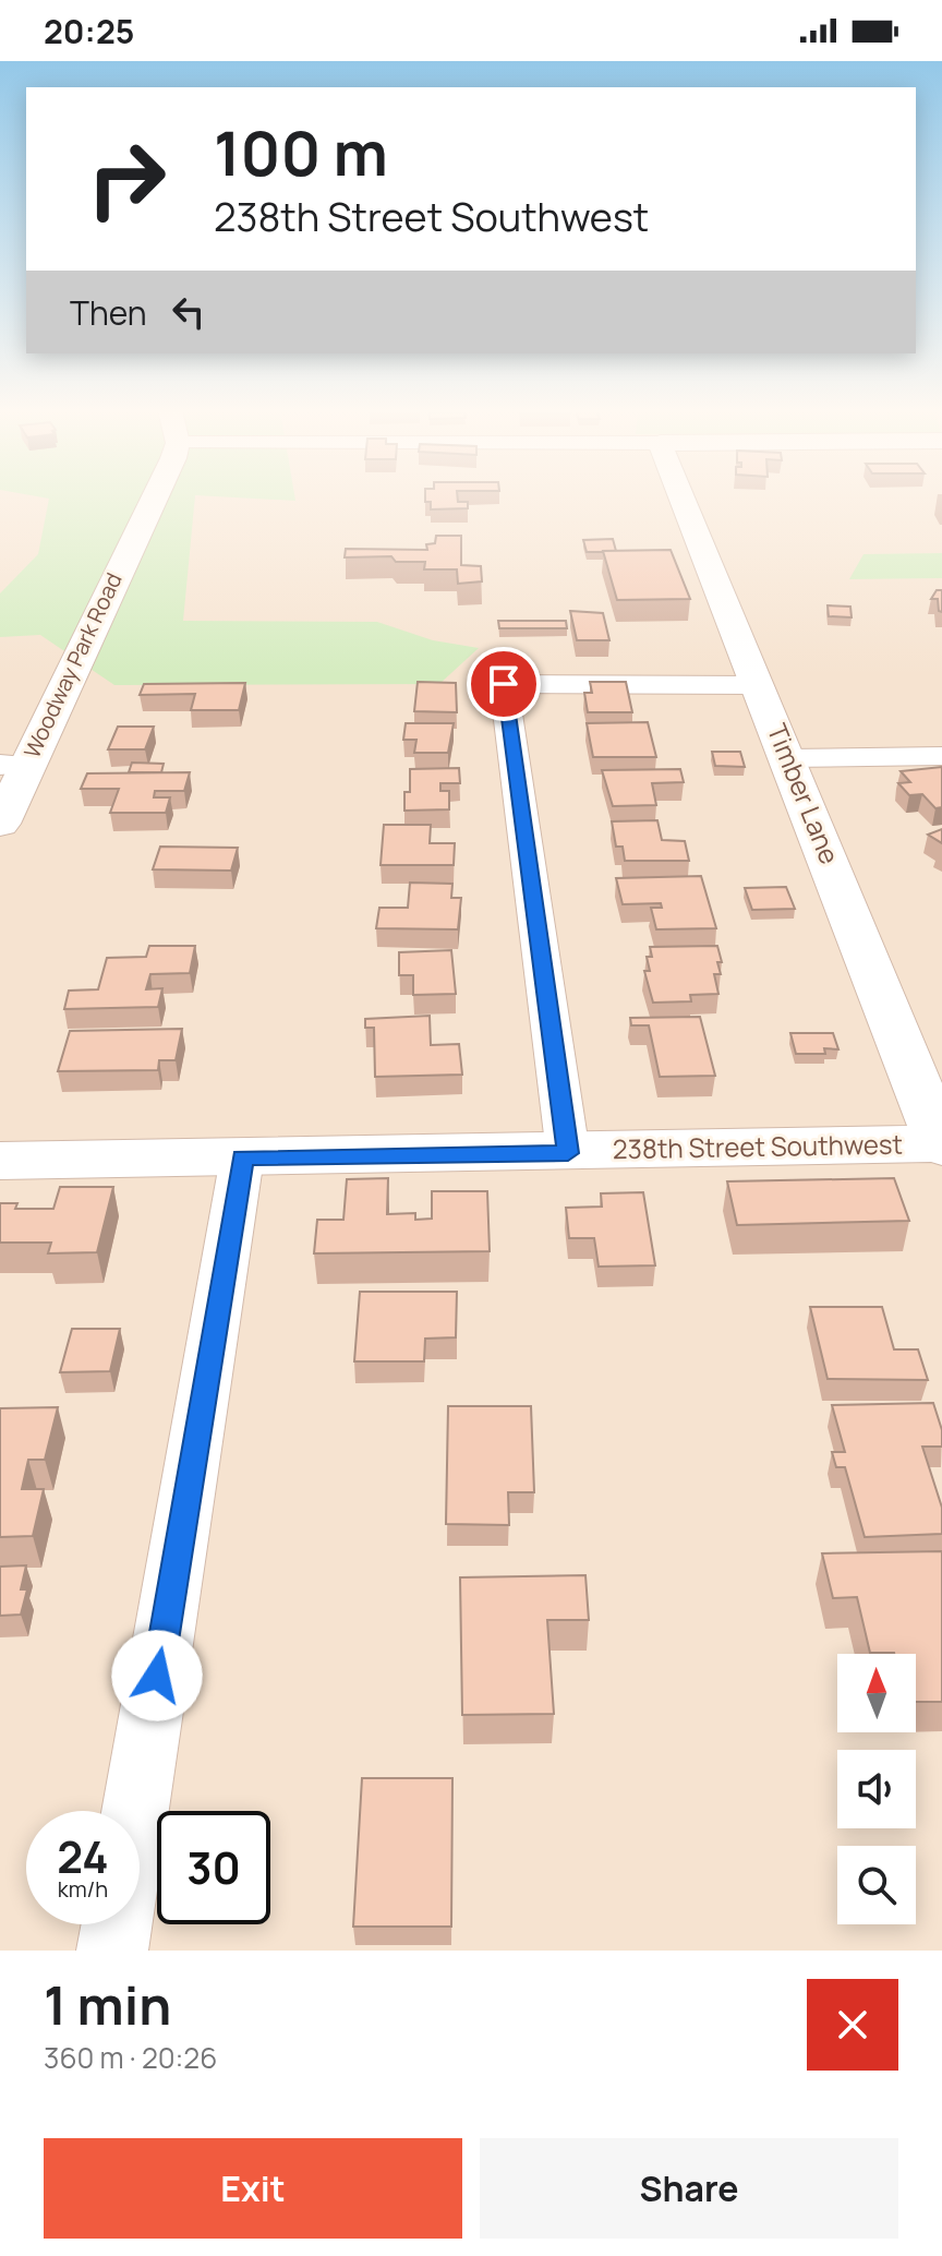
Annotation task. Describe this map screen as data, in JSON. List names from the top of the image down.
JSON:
{
  "streets": {
    "street": ["Woodway Park Road", "Timber Lane", "238th Street Southwest"]
  },
  "crossings": [
    ["Timber Lane", "238th Street Southwest"]
  ],
  "north": "top",
  "page": {
    "status": "20:25",
    "turn": ["100 m", "238th Street Southwest"],
    "then": "Then",
    "speed": "24 km/h",
    "limit": "30",
    "heading": ["1 min", "360 m · 20:26"],
    "buttons": ["Exit", "Share"]
  }
}
